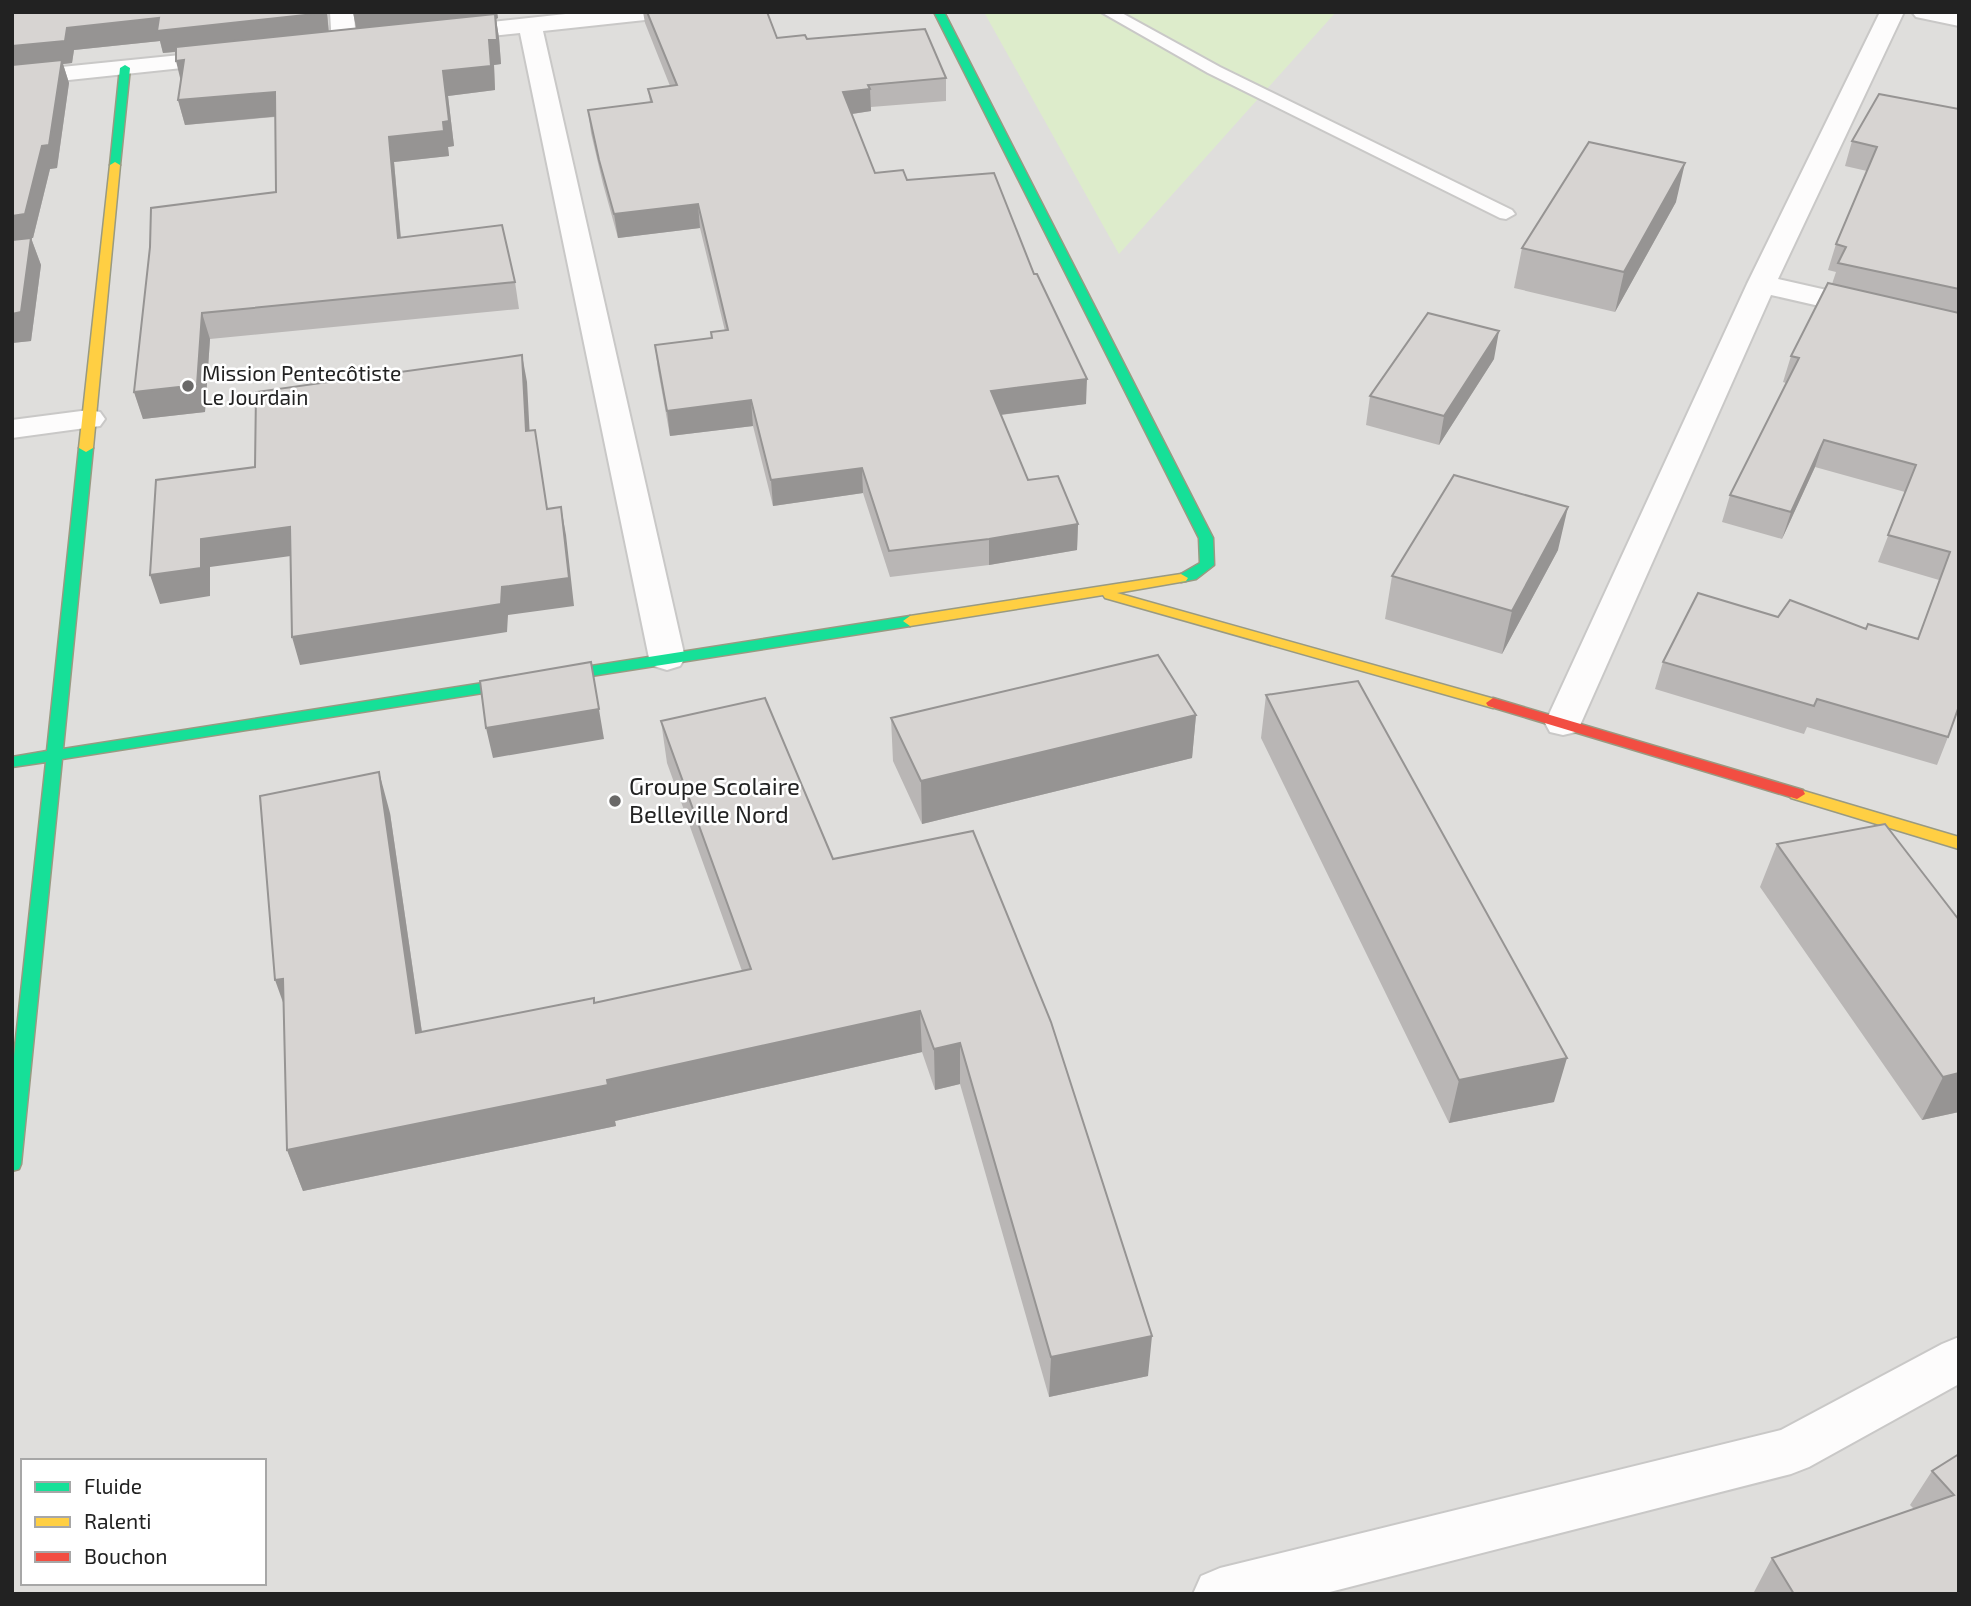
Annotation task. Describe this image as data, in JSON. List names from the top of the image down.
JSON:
{
  "places": ["Mission Pentecôtiste Le Jourdain", "Groupe Scolaire Belleville Nord"],
  "legend": ["Fluide", "Ralenti", "Bouchon"]
}
